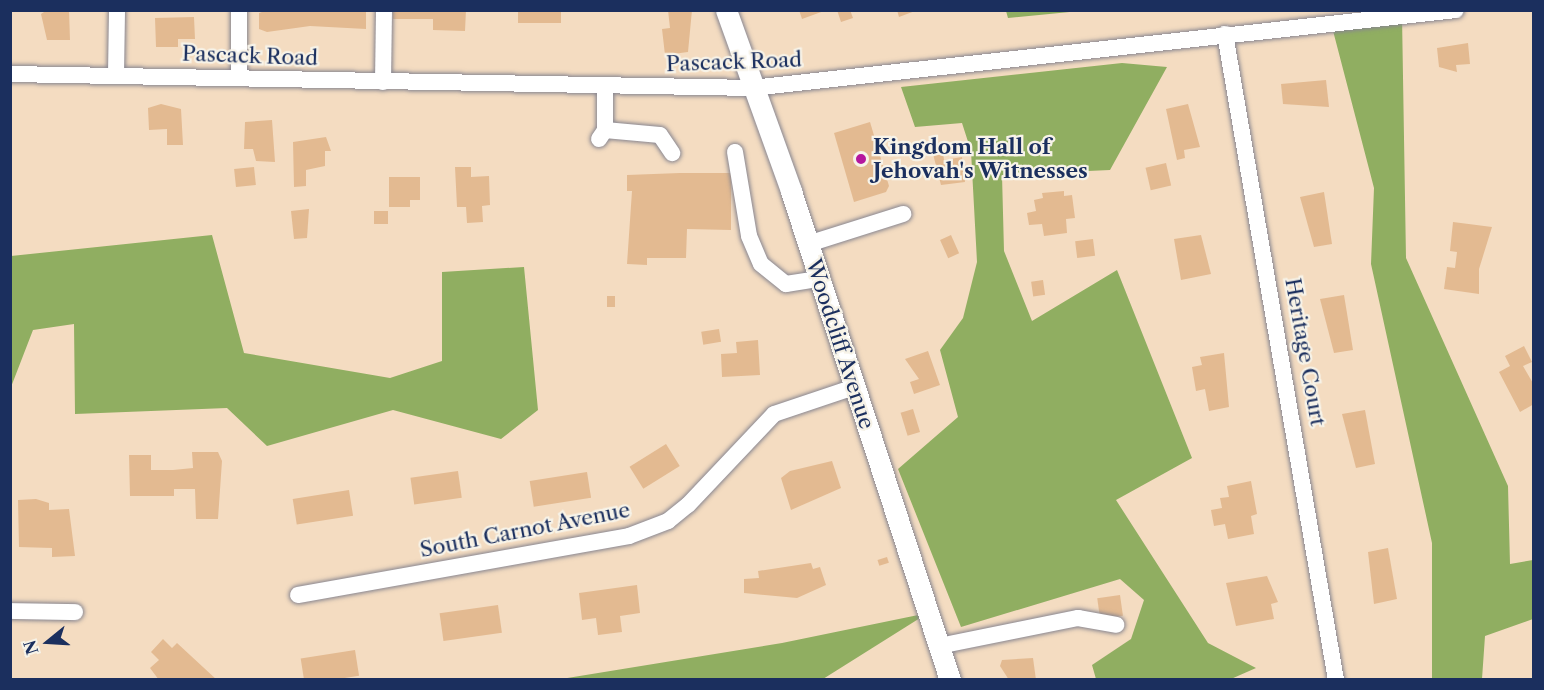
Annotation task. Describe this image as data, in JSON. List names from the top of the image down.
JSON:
{
  "streets": {
    "main road": ["Woodcliff Avenue"],
    "street": ["Pascack Road", "Heritage Court", "South Carnot Avenue"]
  },
  "crossings": [
    ["Pascack Road", "Woodcliff Avenue"],
    ["Pascack Road", "Heritage Court"],
    ["Woodcliff Avenue", "South Carnot Avenue"]
  ],
  "places": ["Kingdom Hall of Jehovah's Witnesses"],
  "north": "left"
}
